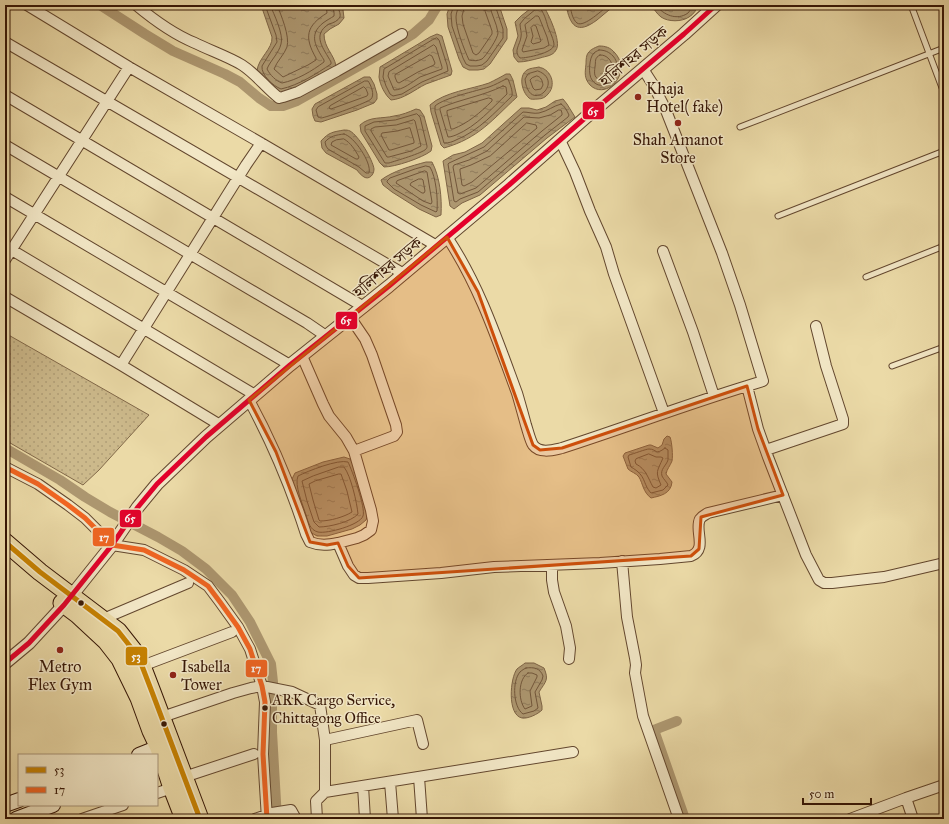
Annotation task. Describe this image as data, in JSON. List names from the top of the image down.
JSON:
{
  "streets": {
    "street": ["হালিশহর সড়ক"]
  },
  "places": [
    "Khaja Hotel( fake)",
    "Shah Amanot Store",
    "Metro Flex Gym",
    "Isabella Tower",
    "ARK Cargo Service, Chittagong Office"
  ],
  "lines": ["transit line 65", "transit line 17", "transit line 53"],
  "legend": ["53", "17"],
  "scale_bar": "50 m"
}
